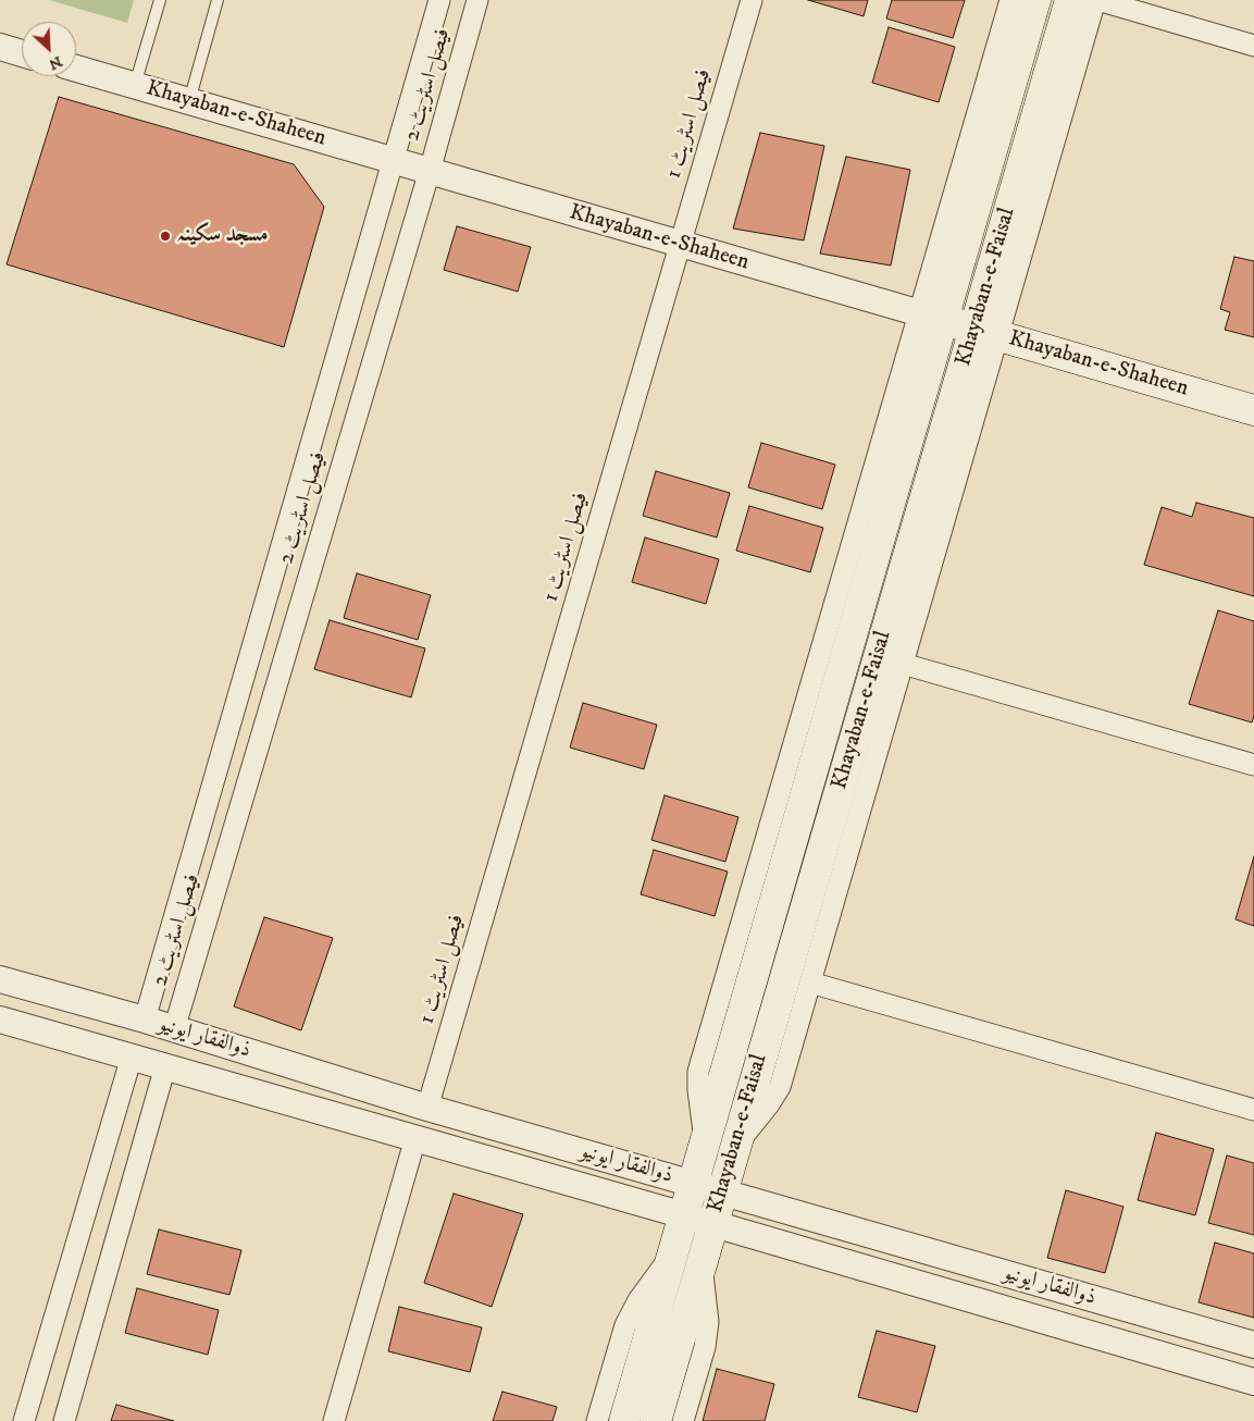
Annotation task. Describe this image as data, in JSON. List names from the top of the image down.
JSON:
{
  "streets": {
    "main road": ["Khayaban-e-Shaheen", "Khayaban-e-Faisal"],
    "street": ["فیصل اسٹریٹ 2", "فیصل اسٹریٹ 1", "ذوالفقار ایونیو"]
  },
  "crossings": [
    ["فیصل اسٹریٹ 2", "Khayaban-e-Shaheen"],
    ["فیصل اسٹریٹ 2", "ذوالفقار ایونیو"],
    ["Khayaban-e-Shaheen", "فیصل اسٹریٹ 1"],
    ["Khayaban-e-Shaheen", "Khayaban-e-Faisal"],
    ["فیصل اسٹریٹ 1", "ذوالفقار ایونیو"],
    ["Khayaban-e-Faisal", "ذوالفقار ایونیو"]
  ],
  "places": ["مسجد سکینہ"],
  "north": "bottom right"
}
